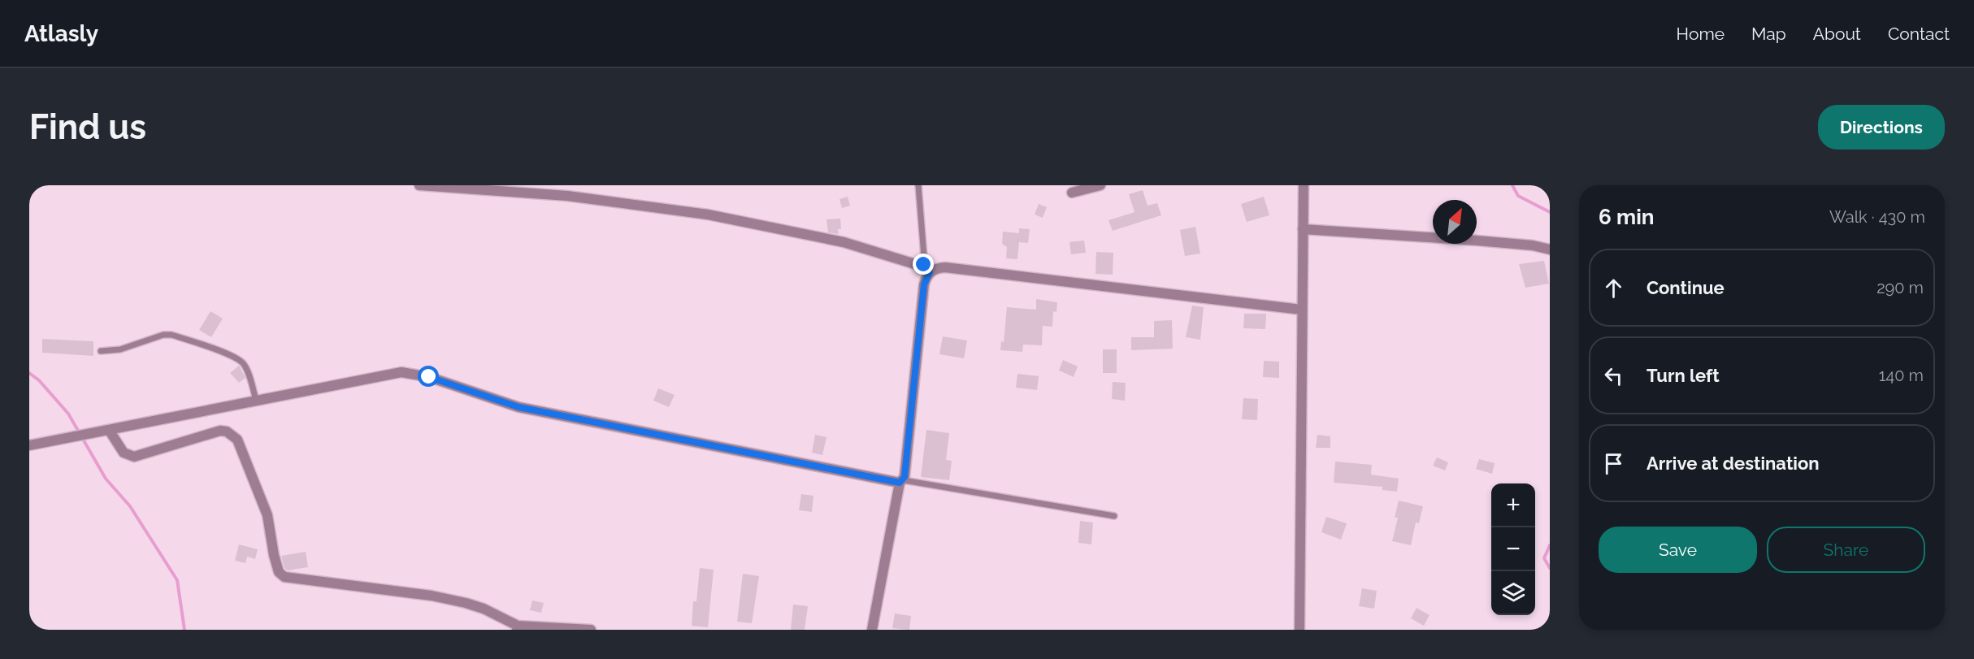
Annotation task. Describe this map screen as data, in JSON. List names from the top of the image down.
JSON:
{
  "north": "top right",
  "page": {
    "header": "Atlasly",
    "nav": [
      "Home",
      "Map",
      "About",
      "Contact"
    ],
    "buttons": [
      "Directions",
      ["Save", "Share"]
    ],
    "title": "Find us",
    "heading": ["6 min", "Walk · 430 m"],
    "list": [
      ["Continue", "290 m"],
      ["Turn left", "140 m"],
      "Arrive at destination"
    ],
    "map_buttons": ["+", "−"]
  }
}
